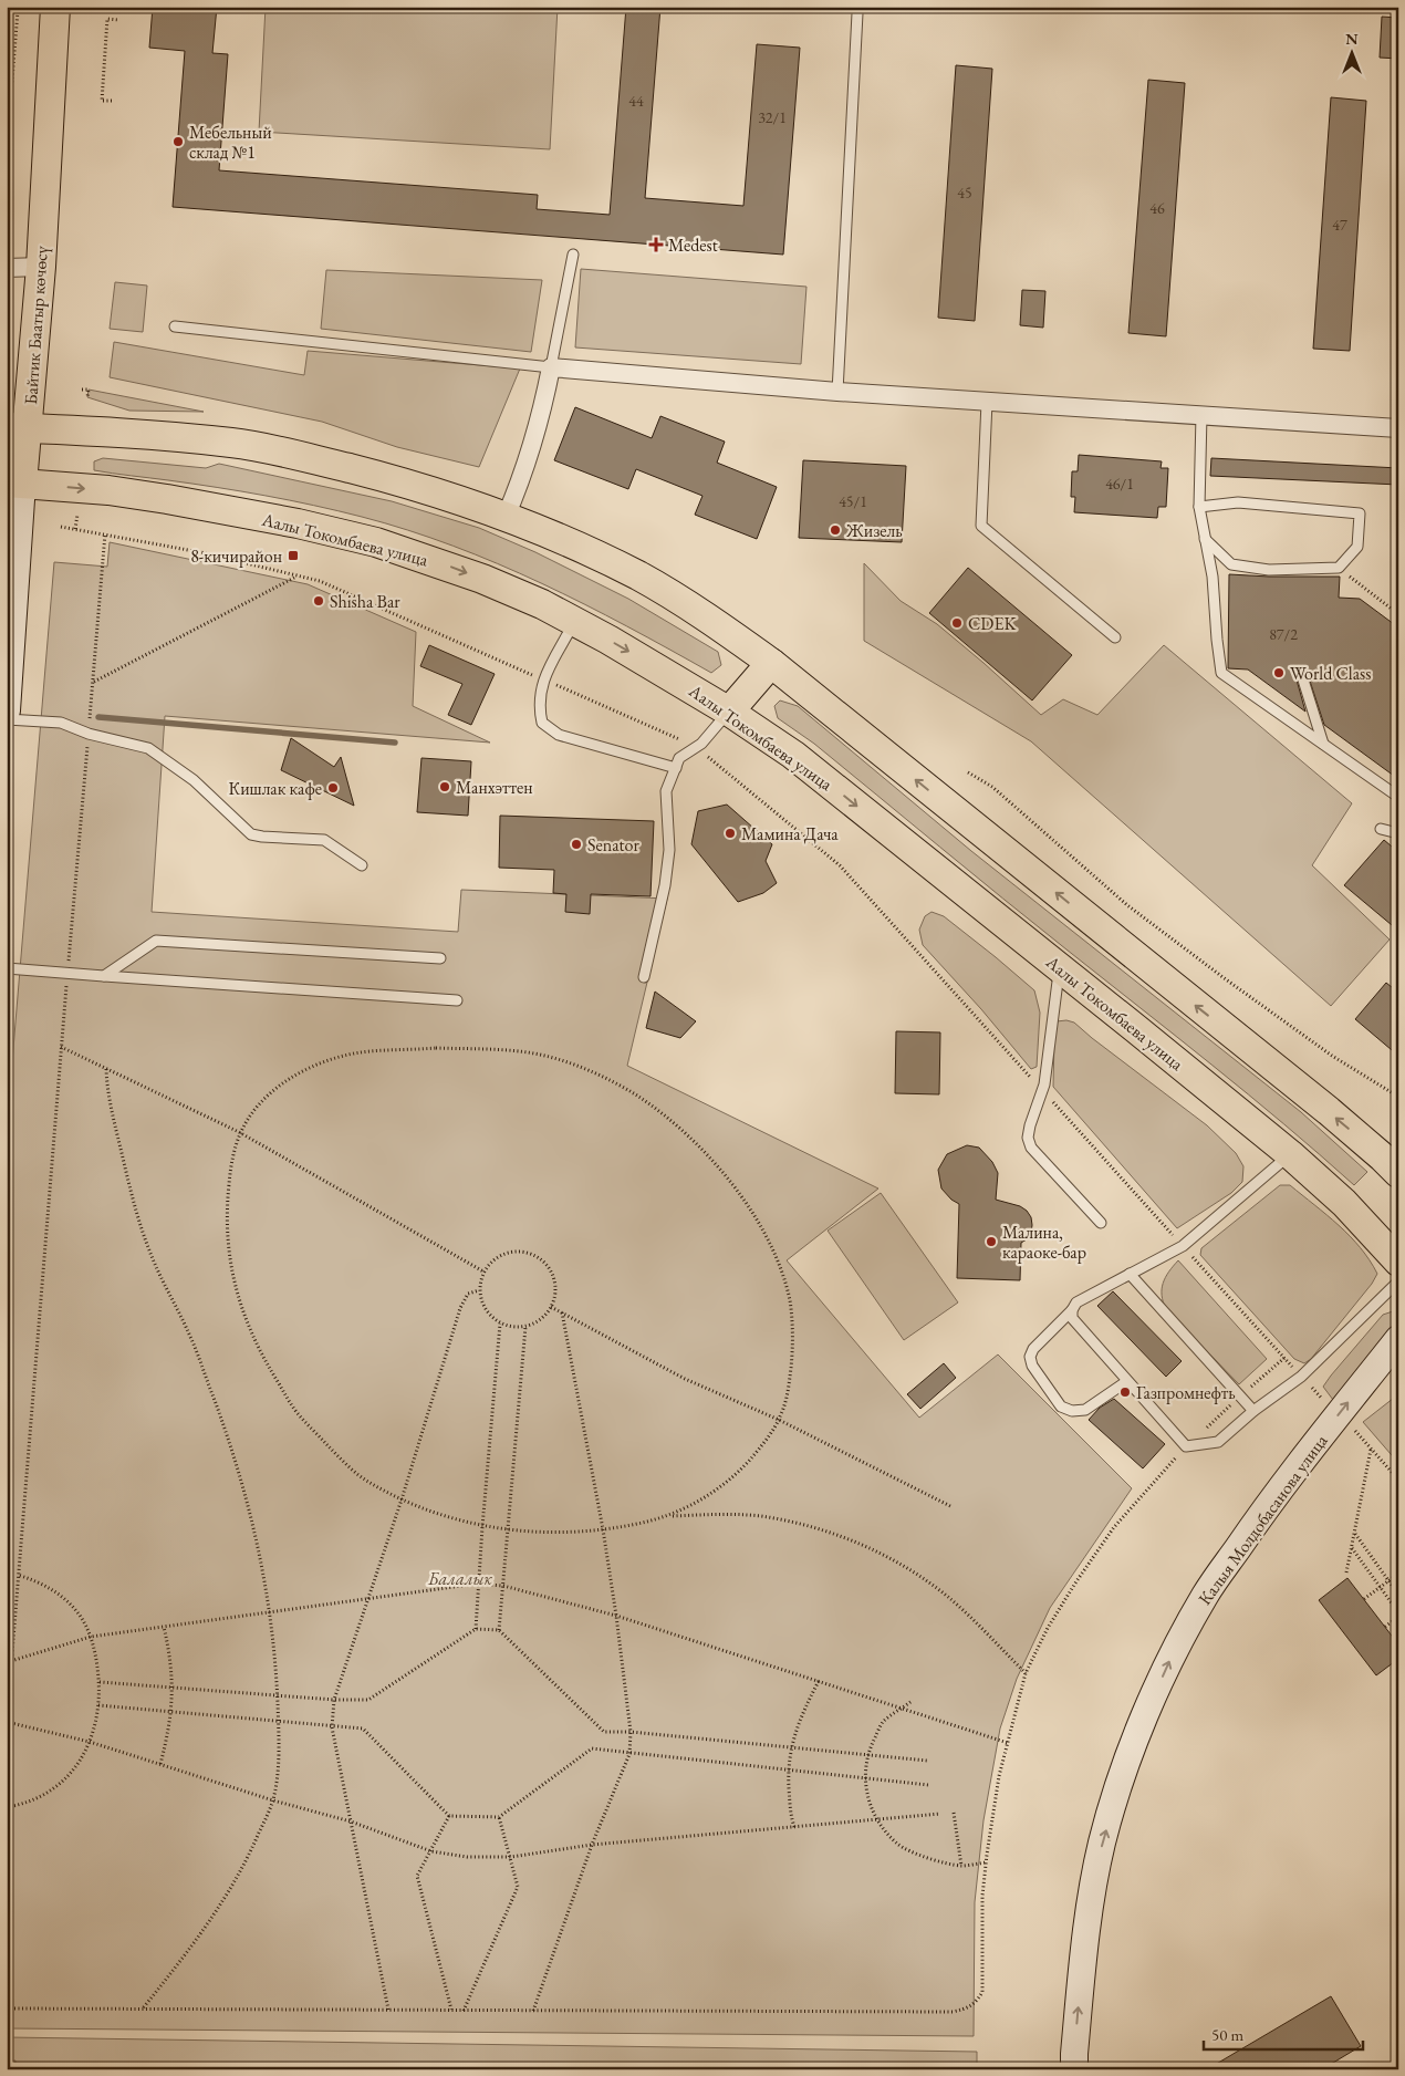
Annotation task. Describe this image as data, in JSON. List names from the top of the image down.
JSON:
{
  "streets": {
    "main road": ["Байтик Баатыр көчөсү", "Аалы Токомбаева улица"],
    "street": ["Калыя Молдобасанова улица"]
  },
  "crossings": [
    ["Байтик Баатыр көчөсү", "Аалы Токомбаева улица"]
  ],
  "one_way": ["Калыя Молдобасанова улица"],
  "parks": ["Балалык"],
  "places": {
    "other": [
      "Мебельный склад №1",
      "Жизель",
      "Shisha Bar",
      "CDEK",
      "World Class",
      "Манхэттен",
      "Кишлак кафе",
      "Мамина Дача",
      "Senator",
      "Малина, караоке-бар",
      "Газпромнефть"
    ],
    "health": ["Medest"],
    "transit": ["8-кичирайон"]
  },
  "house_numbers": [
    "44",
    "32/1",
    "45",
    "46",
    "47",
    "46/1",
    "45/1",
    "87/2"
  ],
  "scale_bar": "50 m",
  "north": "top"
}
